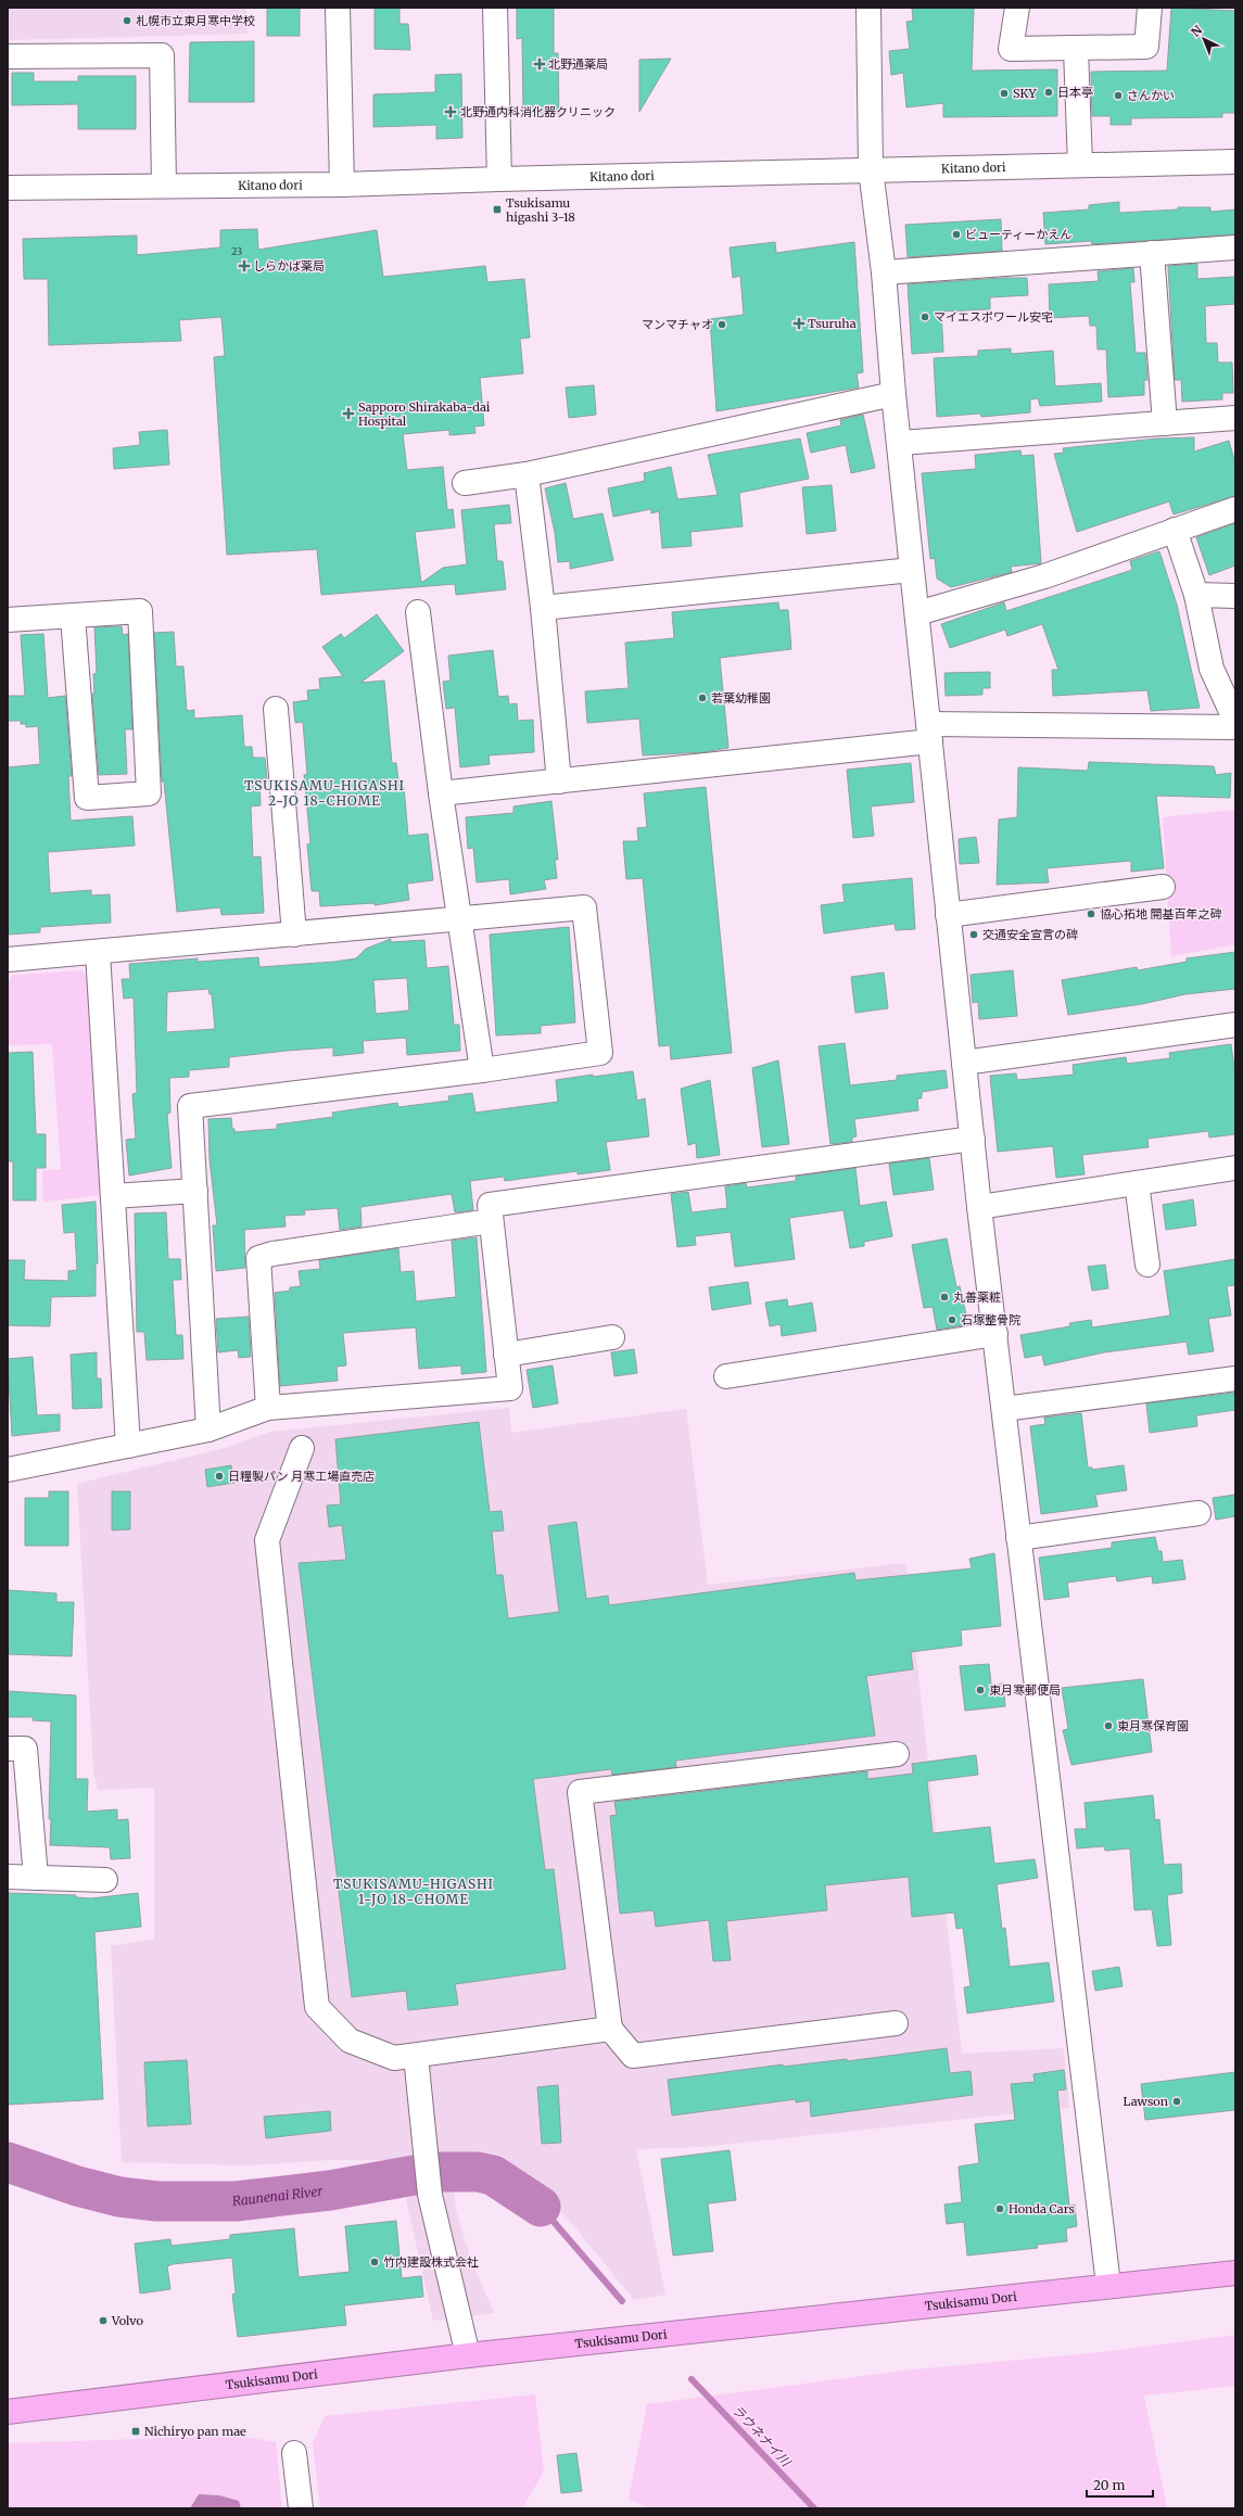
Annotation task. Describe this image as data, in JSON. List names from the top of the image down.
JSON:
{
  "streets": {
    "highway": ["Tsukisamu Dori"],
    "street": ["Kitano dori"]
  },
  "districts": ["TSUKISAMU-HIGASHI 2-JO 18-CHOME", "TSUKISAMU-HIGASHI 1-JO 18-CHOME"],
  "water": ["Raunenai River", "ラウネナイ川"],
  "places": {
    "other": [
      "札幌市立東月寒中学校",
      "日本亭",
      "SKY",
      "さんかい",
      "ビューティーかえん",
      "マイエスポワール安宅",
      "マンマチャオ",
      "若葉幼稚園",
      "協心拓地 開基百年之碑",
      "交通安全宣言の碑",
      "丸善薬粧",
      "石塚整骨院",
      "日糧製パン 月寒工場直売店",
      "東月寒郵便局",
      "東月寒保育園",
      "Lawson",
      "Honda Cars",
      "竹内建設株式会社",
      "Volvo"
    ],
    "health": [
      "北野通薬局",
      "北野通内科消化器クリニック",
      "しらかば薬局",
      "Tsuruha",
      "Sapporo Shirakaba-dai Hospital"
    ],
    "transit": ["Tsukisamu higashi 3-18", "Nichiryo pan mae"]
  },
  "house_numbers": ["23"],
  "scale_bar": "20 m",
  "north": "top left"
}
